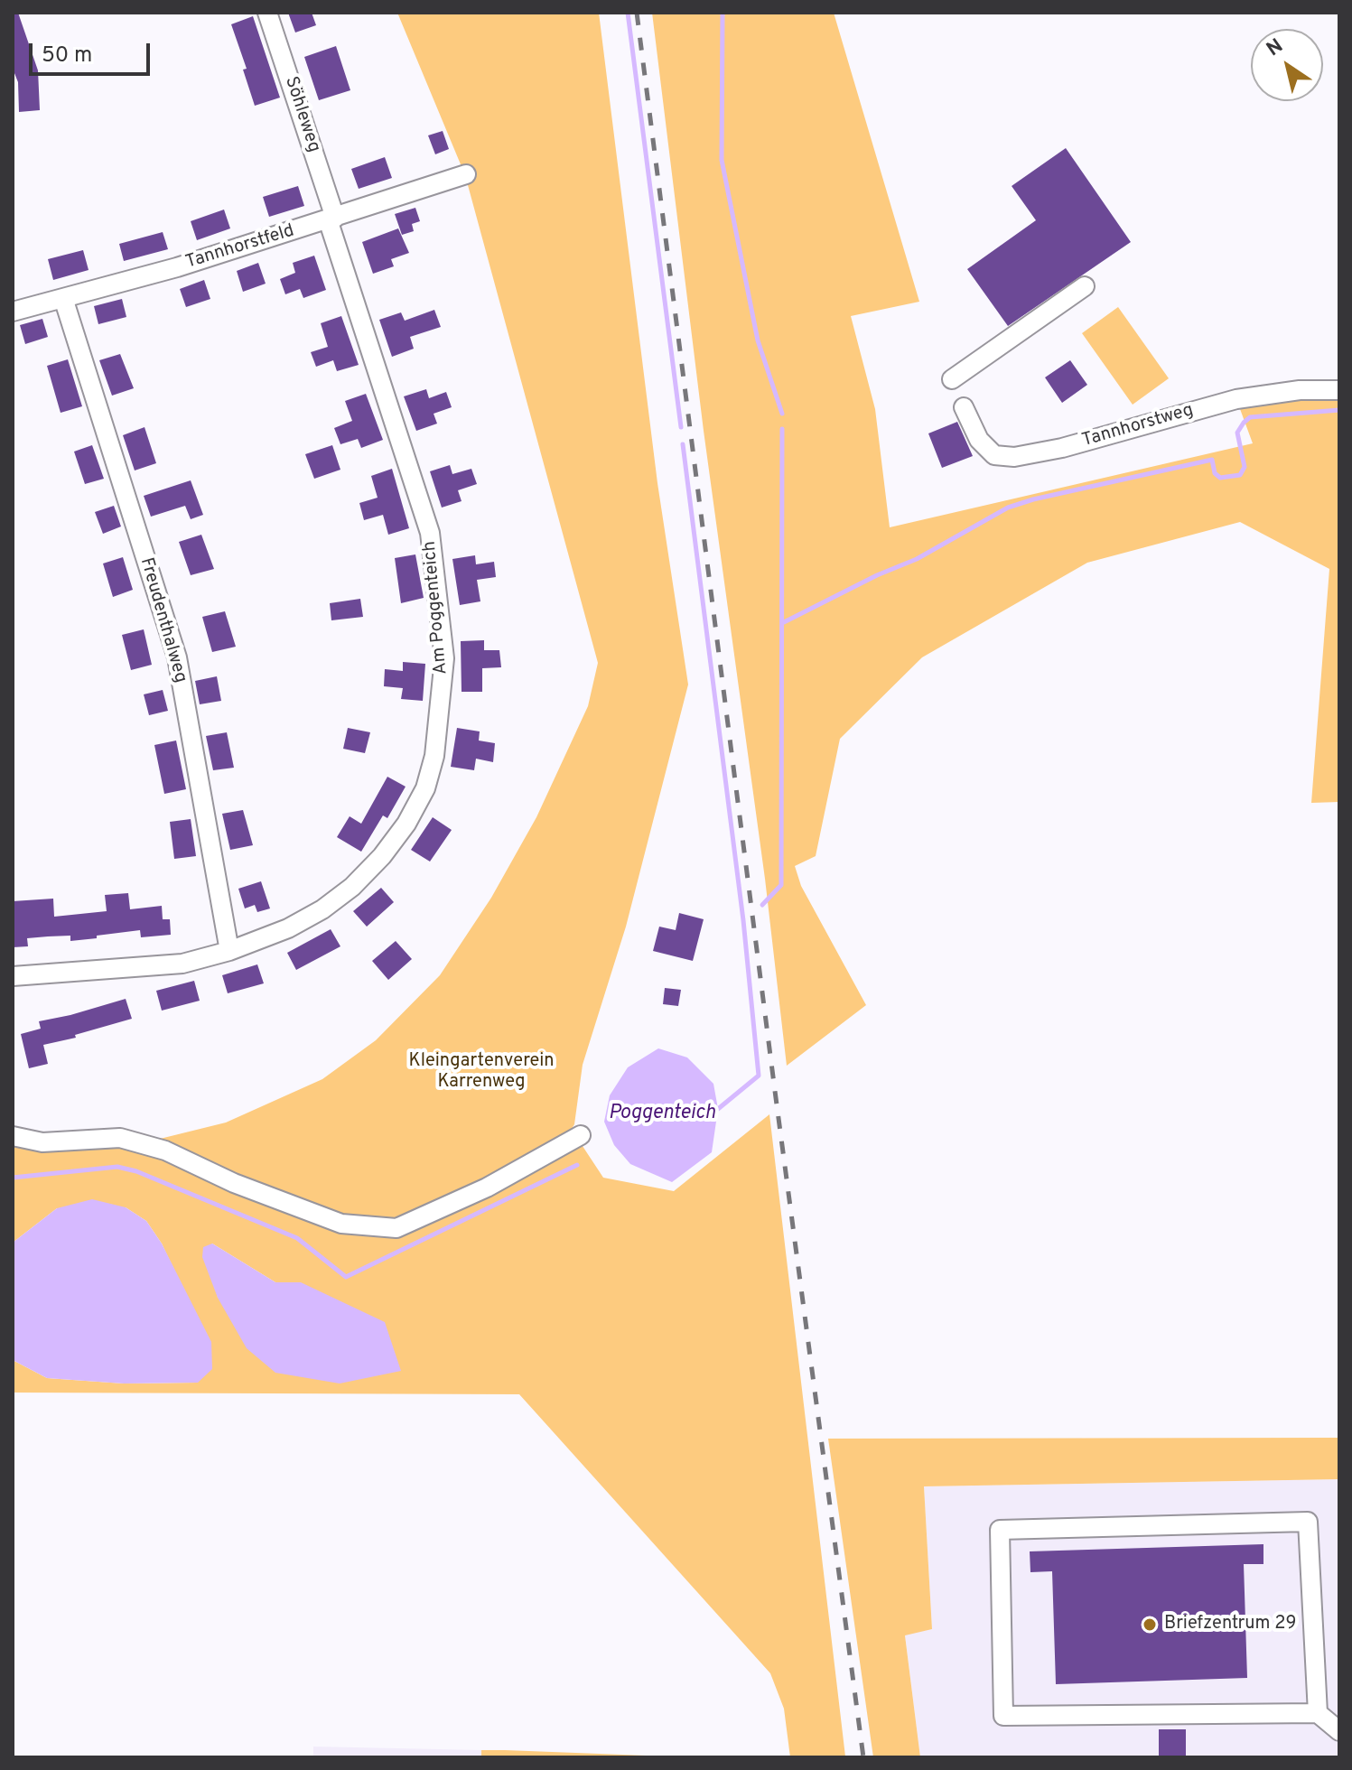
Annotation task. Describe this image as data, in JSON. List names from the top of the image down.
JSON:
{
  "streets": {
    "street": [
      "Söhleweg",
      "Tannhorstfeld",
      "Tannhorstweg",
      "Am Poggenteich",
      "Freudenthalweg"
    ]
  },
  "crossings": [
    ["Söhleweg", "Tannhorstfeld"],
    ["Söhleweg", "Am Poggenteich"],
    ["Tannhorstfeld", "Am Poggenteich"],
    ["Tannhorstfeld", "Freudenthalweg"],
    ["Am Poggenteich", "Freudenthalweg"]
  ],
  "water": ["Poggenteich"],
  "parks": ["Kleingartenverein Karrenweg"],
  "places": ["Briefzentrum 29"],
  "scale_bar": "50 m",
  "north": "top left"
}
